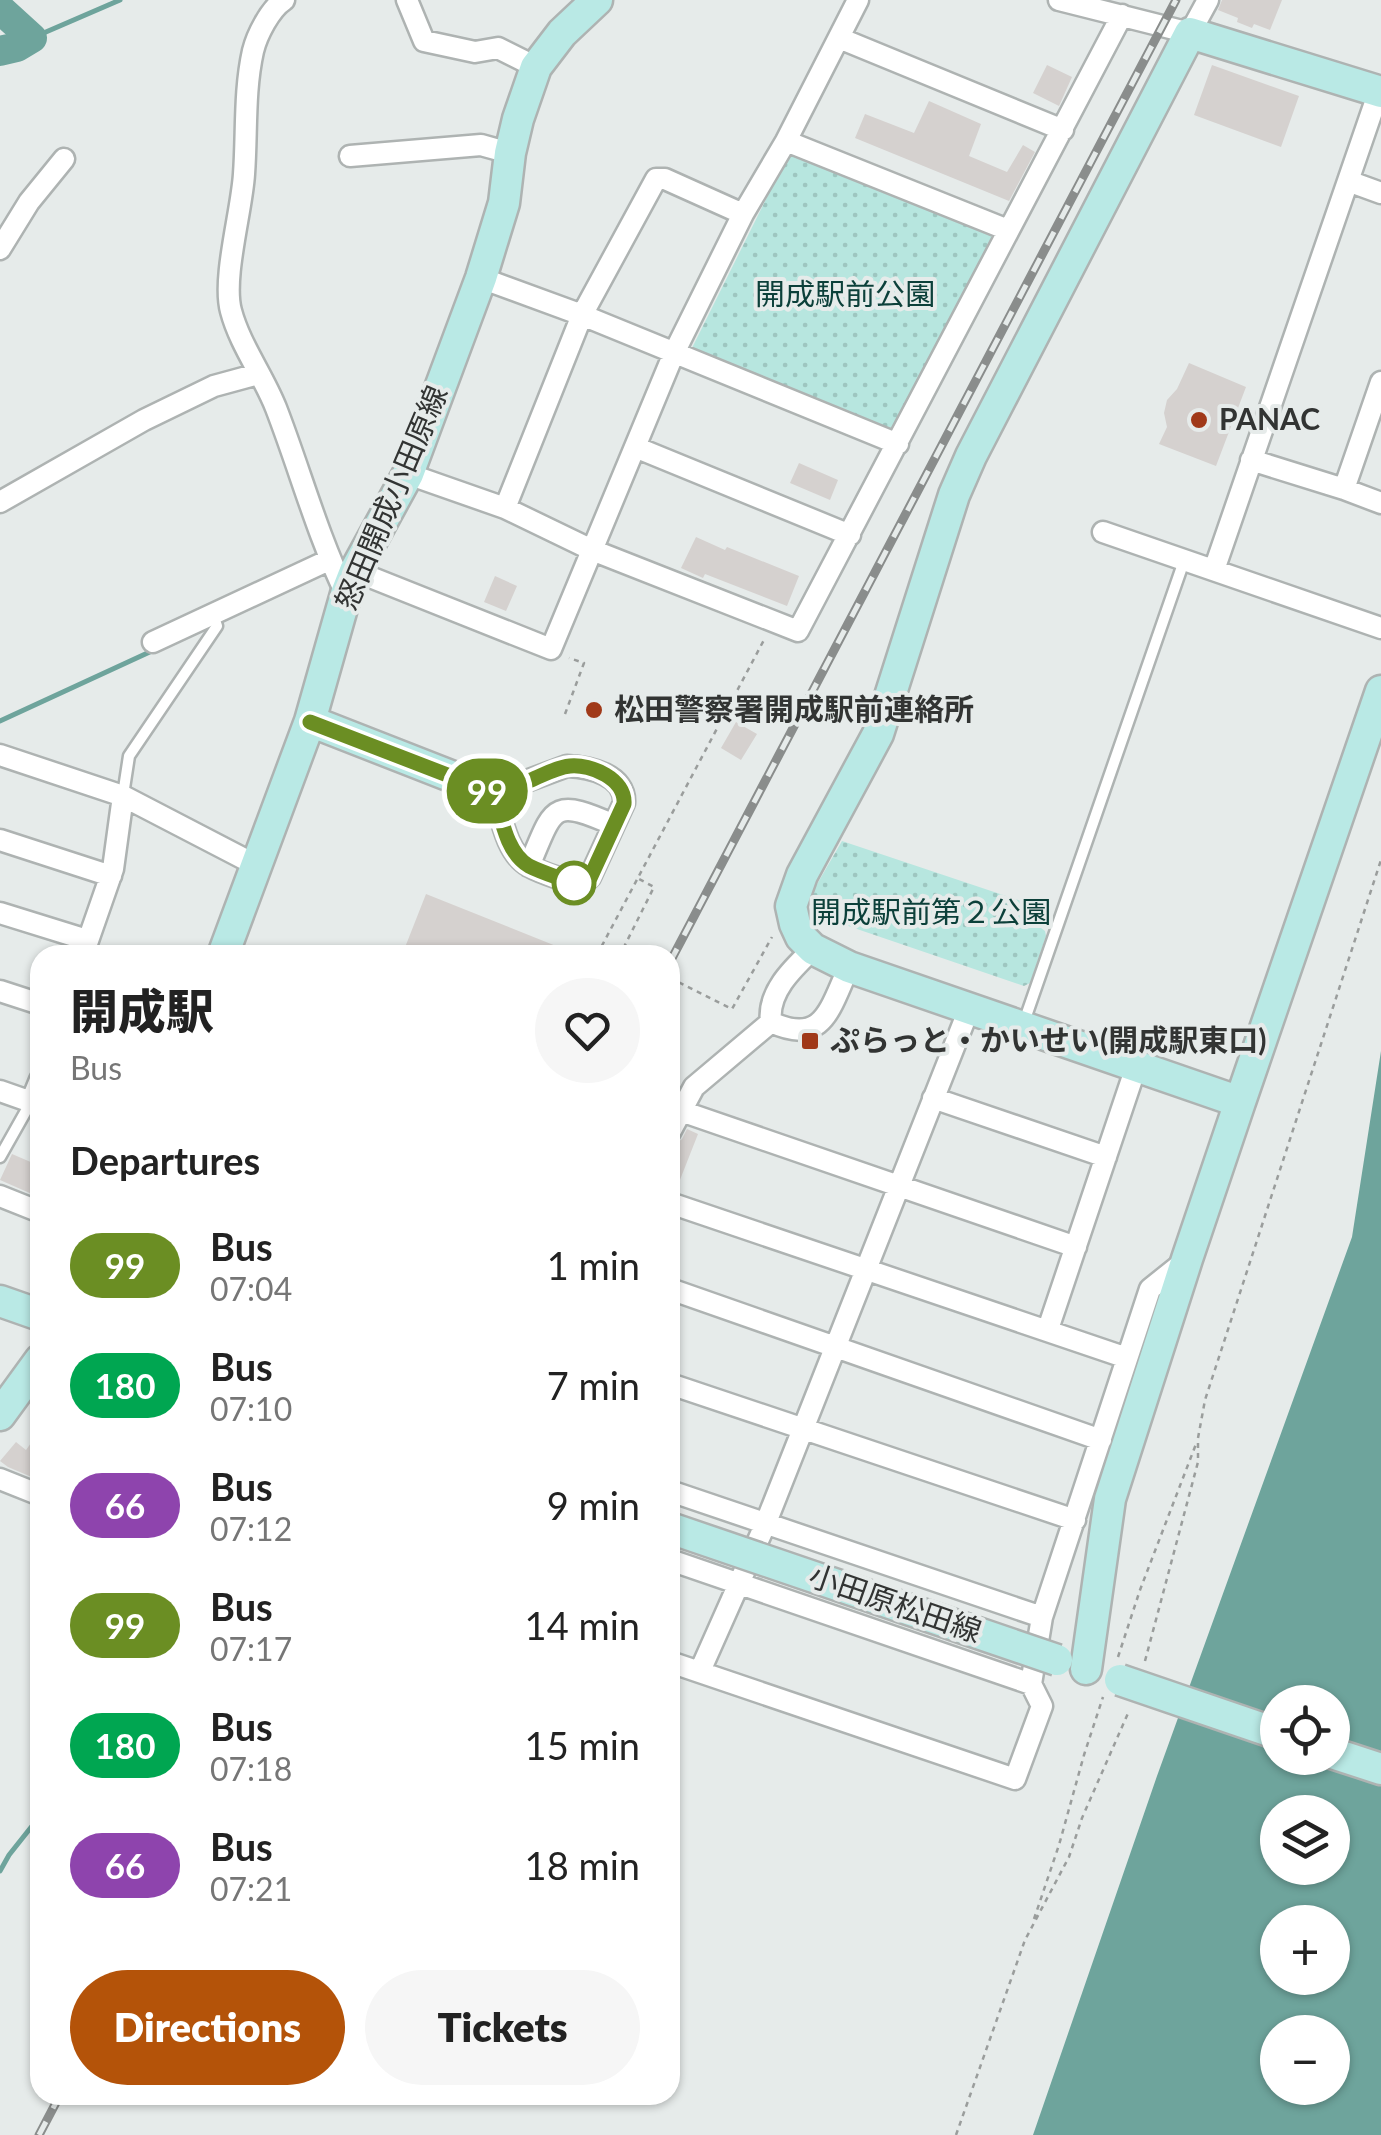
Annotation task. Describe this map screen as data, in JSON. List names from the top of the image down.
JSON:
{
  "streets": {
    "street": ["怒田開成小田原線", "小田原松田線"]
  },
  "parks": ["開成駅前公園", "開成駅前第２公園"],
  "places": {
    "other": ["PANAC", "松田警察署開成駅前連絡所"],
    "transit": ["ぷらっと・かいせい(開成駅東口)"]
  },
  "lines": ["bus line 99"],
  "page": {
    "on_map": "99",
    "heading": [
      ["開成駅", "Bus"],
      "Departures"
    ],
    "list": [
      {
        "mark": "99",
        "name": "Bus",
        "note": "07:04",
        "value": "1 min"
      },
      {
        "mark": "180",
        "name": "Bus",
        "note": "07:10",
        "value": "7 min"
      },
      {
        "mark": "66",
        "name": "Bus",
        "note": "07:12",
        "value": "9 min"
      },
      {
        "mark": "99",
        "name": "Bus",
        "note": "07:17",
        "value": "14 min"
      },
      {
        "mark": "180",
        "name": "Bus",
        "note": "07:18",
        "value": "15 min"
      },
      {
        "mark": "66",
        "name": "Bus",
        "note": "07:21",
        "value": "18 min"
      }
    ],
    "map_buttons": ["+", "−"],
    "buttons": ["Directions", "Tickets"]
  }
}
